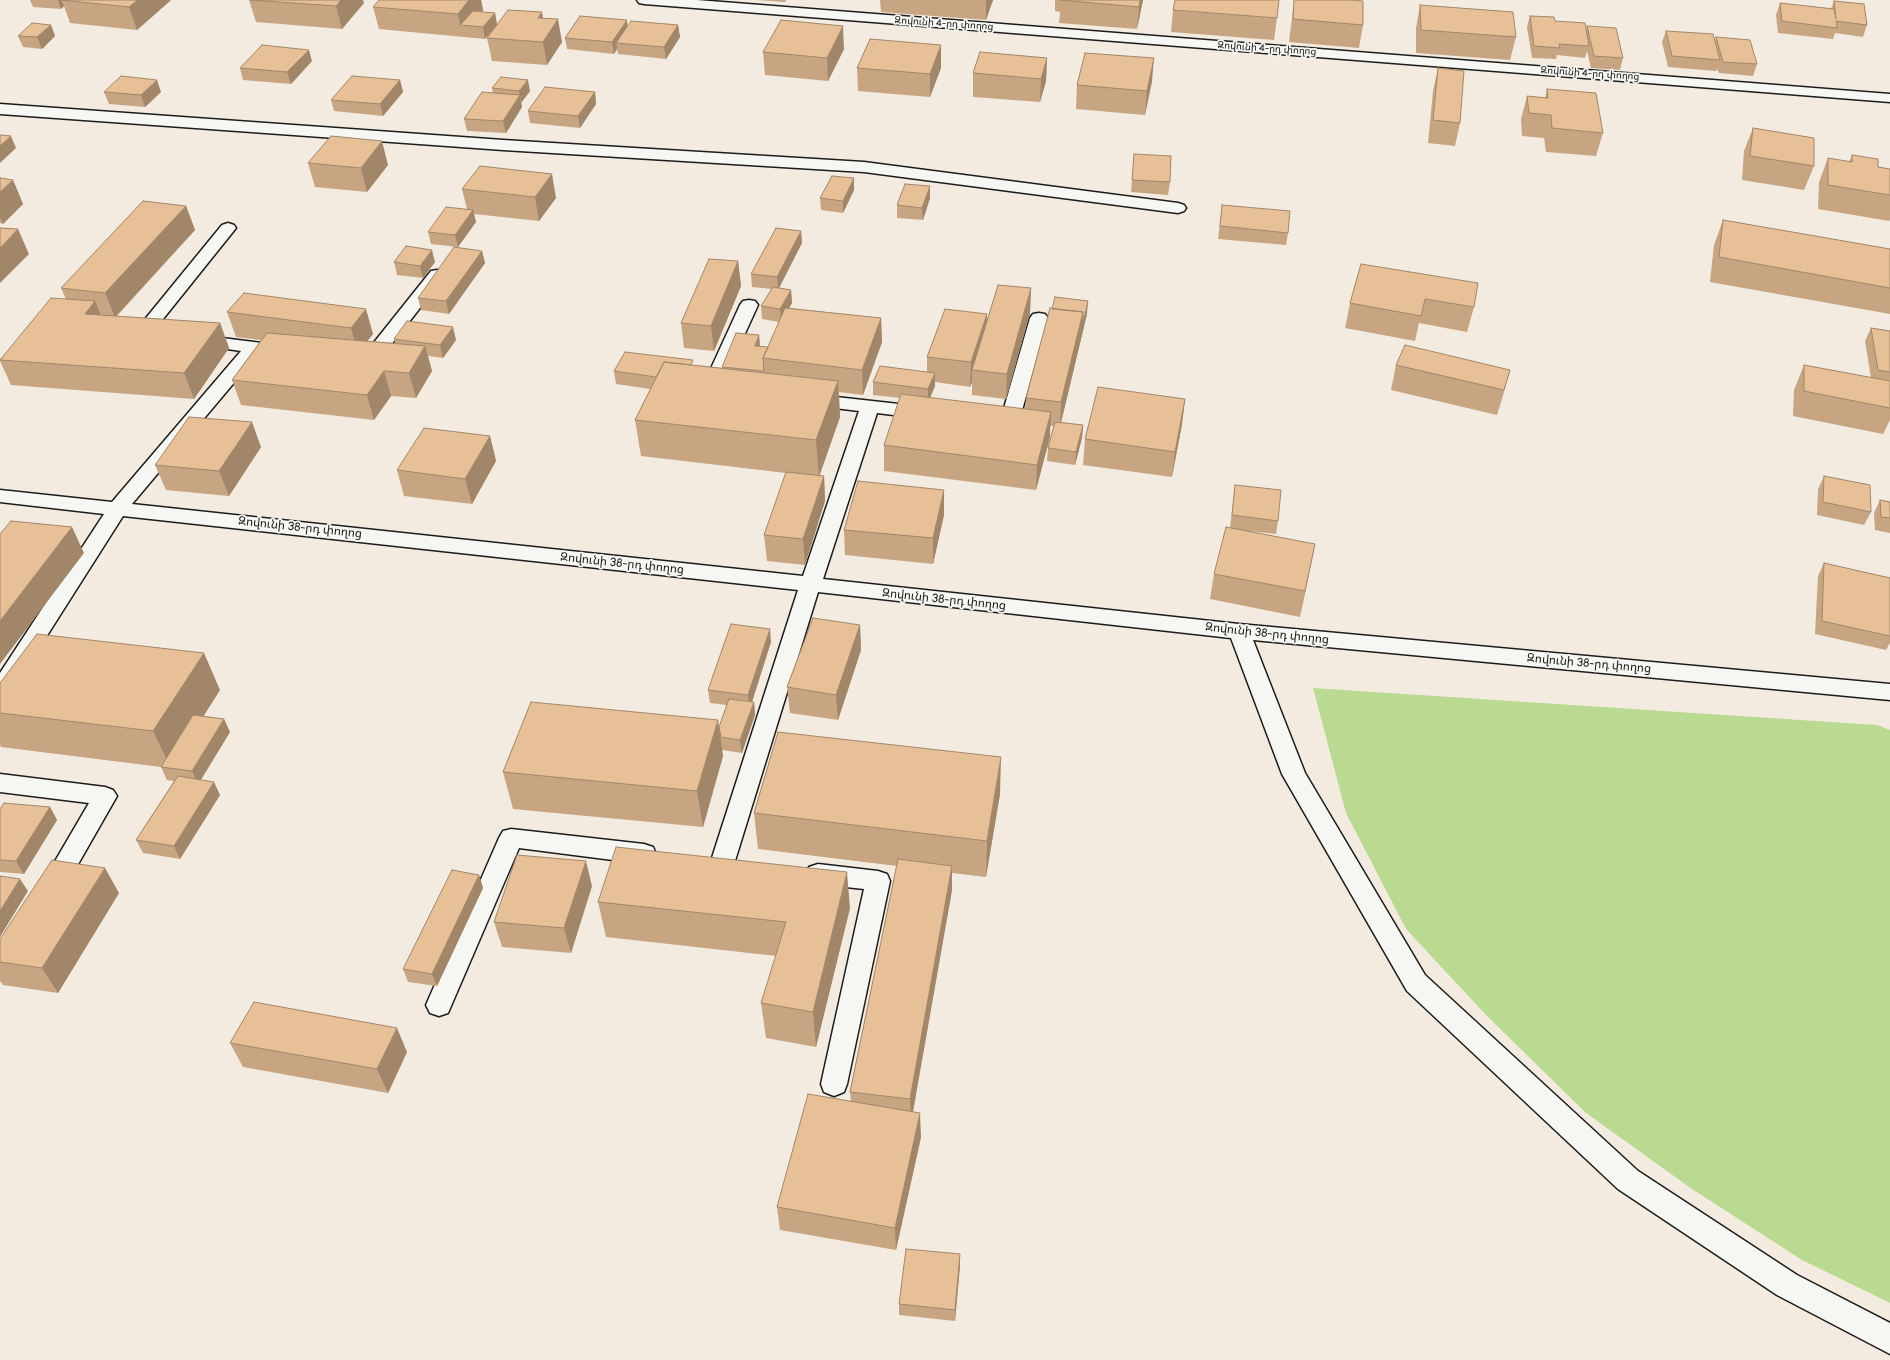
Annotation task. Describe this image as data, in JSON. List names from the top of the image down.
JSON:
{
  "streets": {
    "street": ["Զովունի 4-րդ փողոց", "Զովունի 38-րդ փողոց"]
  }
}
